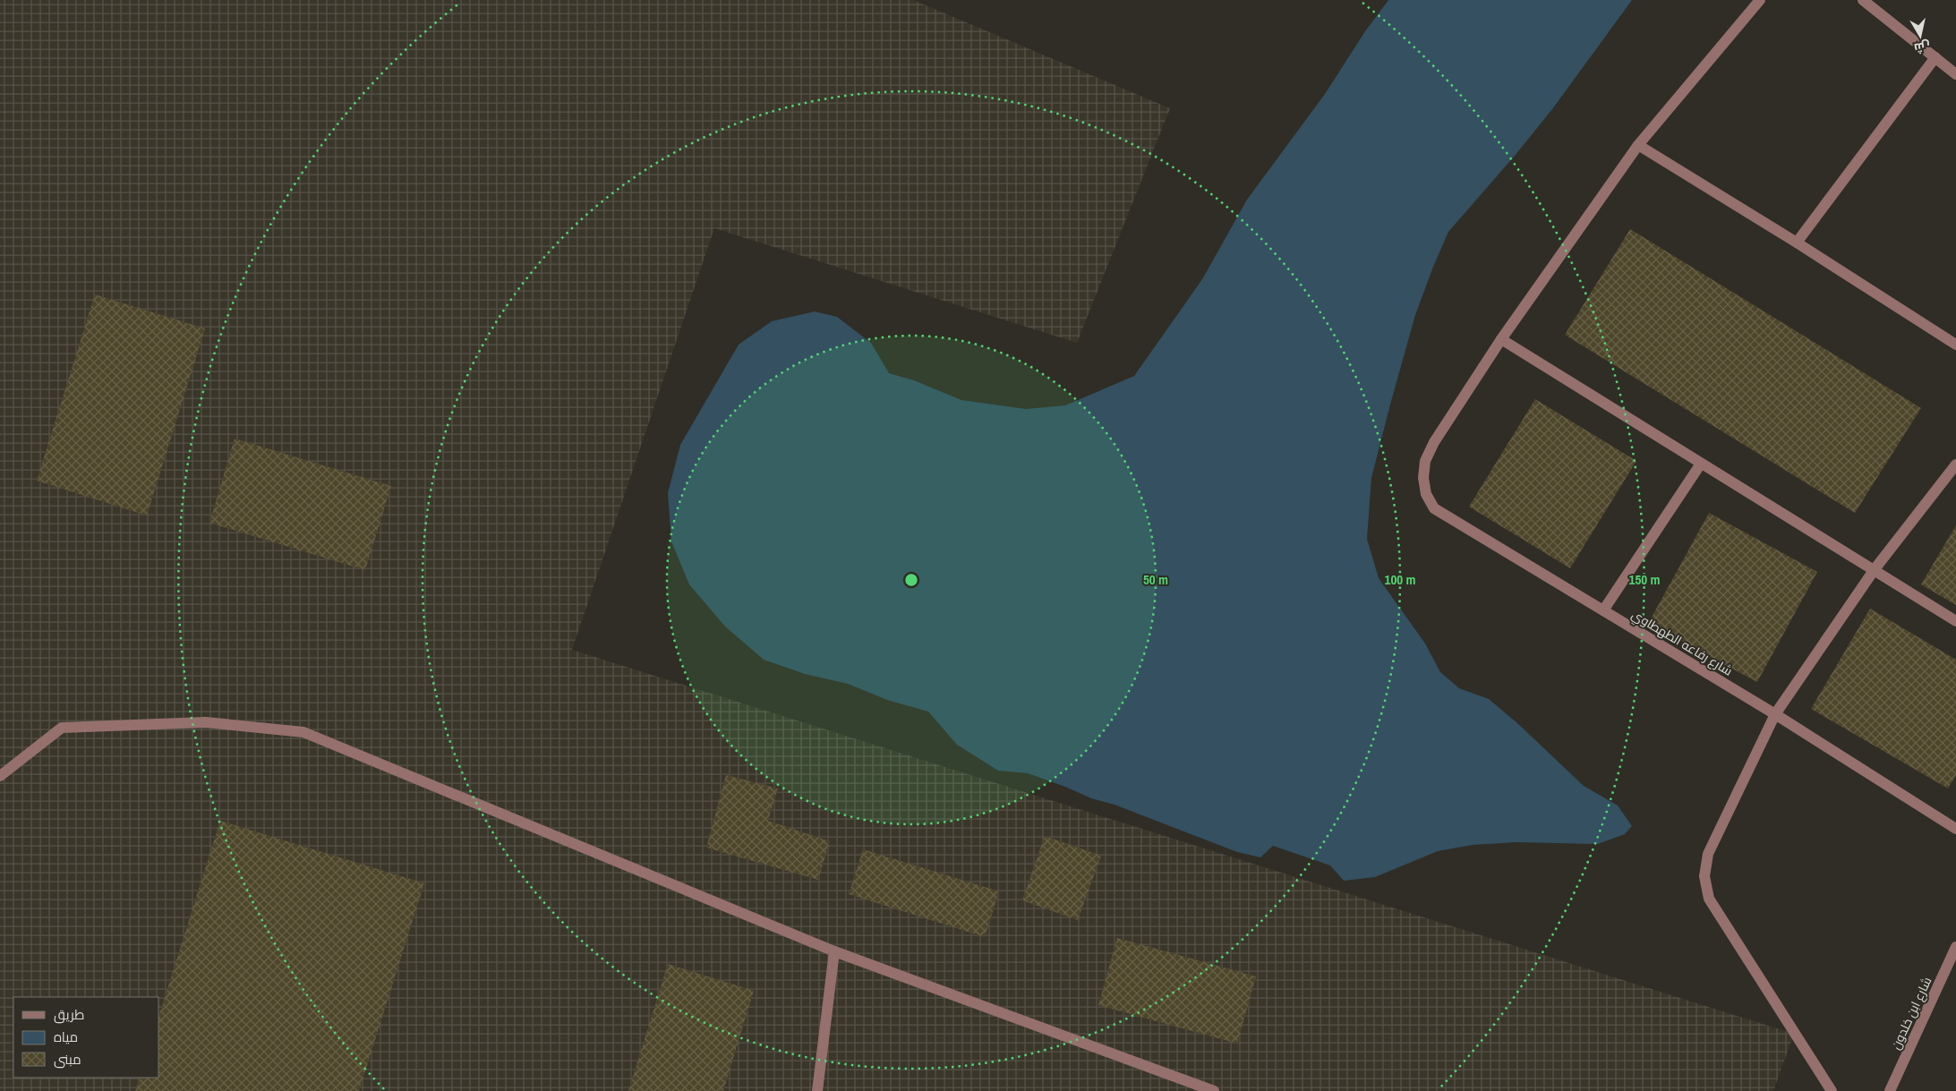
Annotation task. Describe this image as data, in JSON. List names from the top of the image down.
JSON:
{
  "streets": {
    "street": ["شارع رفاعه الطهطاوي", "شارع ابن خلدون"]
  },
  "legend": ["طريق", "مياه", "مبنى"],
  "north": "bottom",
  "rings": ["50 m", "100 m", "150 m"]
}
